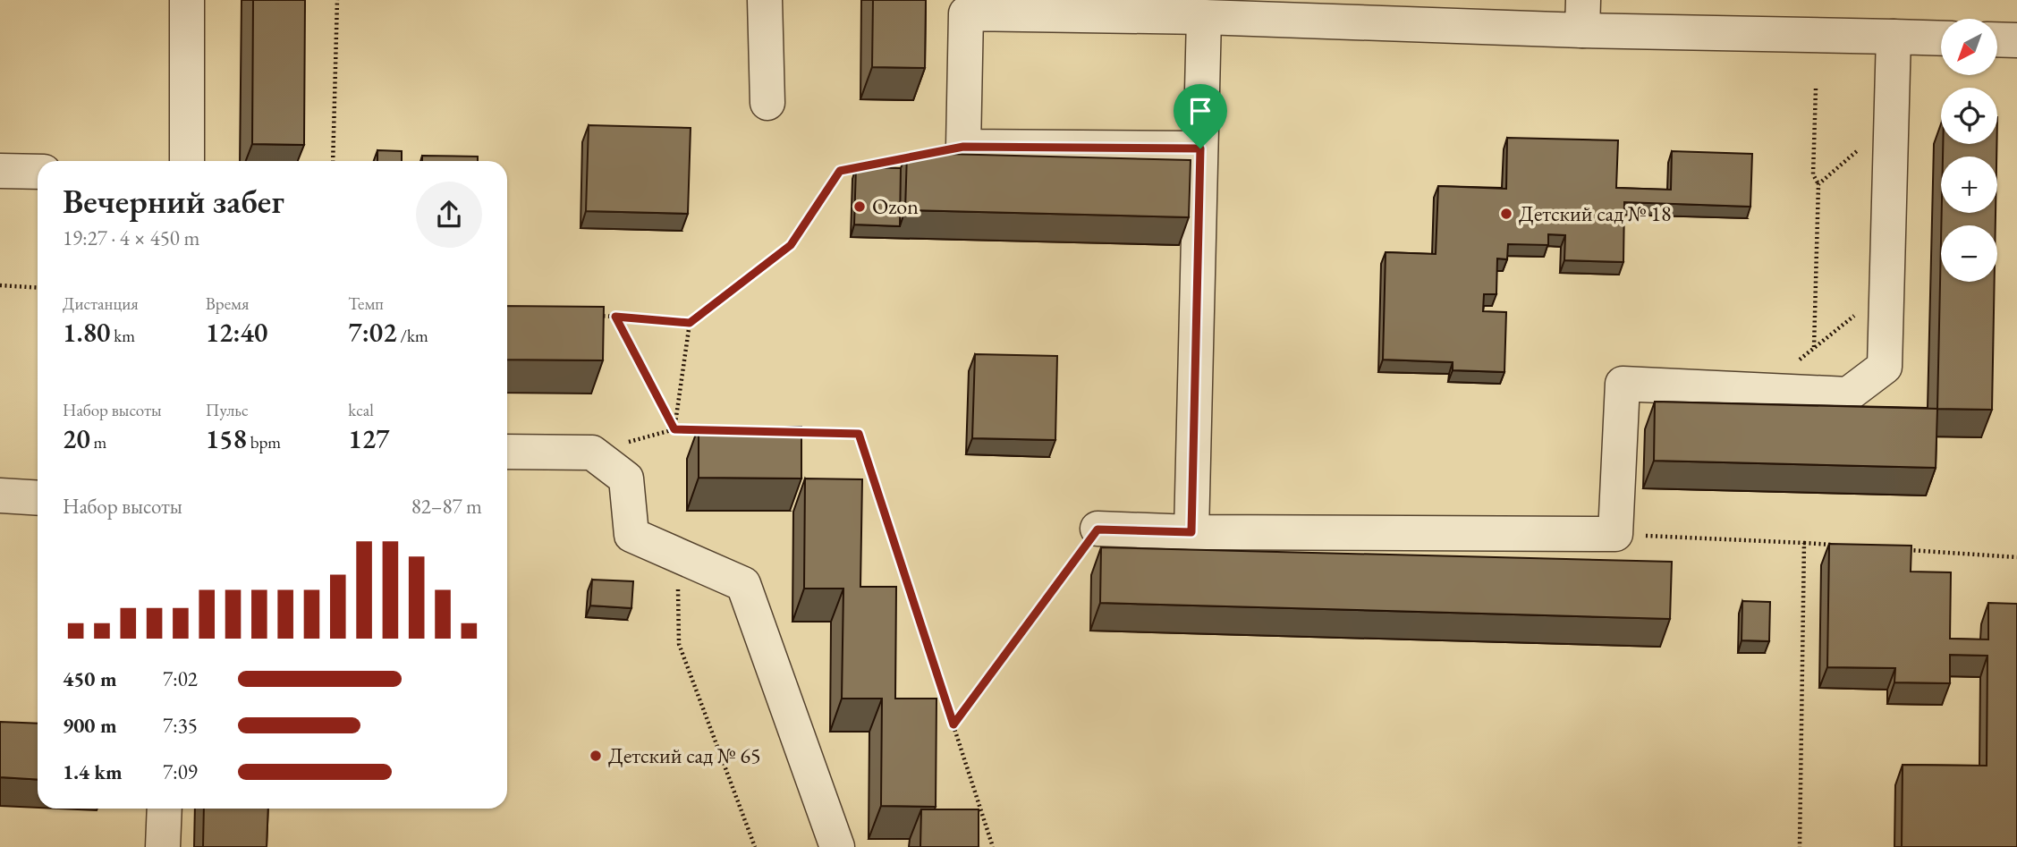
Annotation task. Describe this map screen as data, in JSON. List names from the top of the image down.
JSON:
{
  "places": ["Ozon", "Детский сад № 18", "Детский сад № 65"],
  "north": "bottom left",
  "page": {
    "map_buttons": ["+", "−"],
    "heading": ["Вечерний забег", "19:27 · 4 × 450 m"],
    "stats": [
      ["Дистанция", "1.80 km"],
      ["Время", "12:40"],
      ["Темп", "7:02 /km"],
      ["Набор высоты", "20 m"],
      ["Пульс", "158 bpm"],
      ["kcal", "127"]
    ],
    "chart": ["Набор высоты", "82–87 m"],
    "list": [
      {
        "name": "450 m",
        "note": "7:02"
      },
      {
        "name": "900 m",
        "note": "7:35"
      },
      {
        "name": "1.4 km",
        "note": "7:09"
      }
    ]
  }
}
